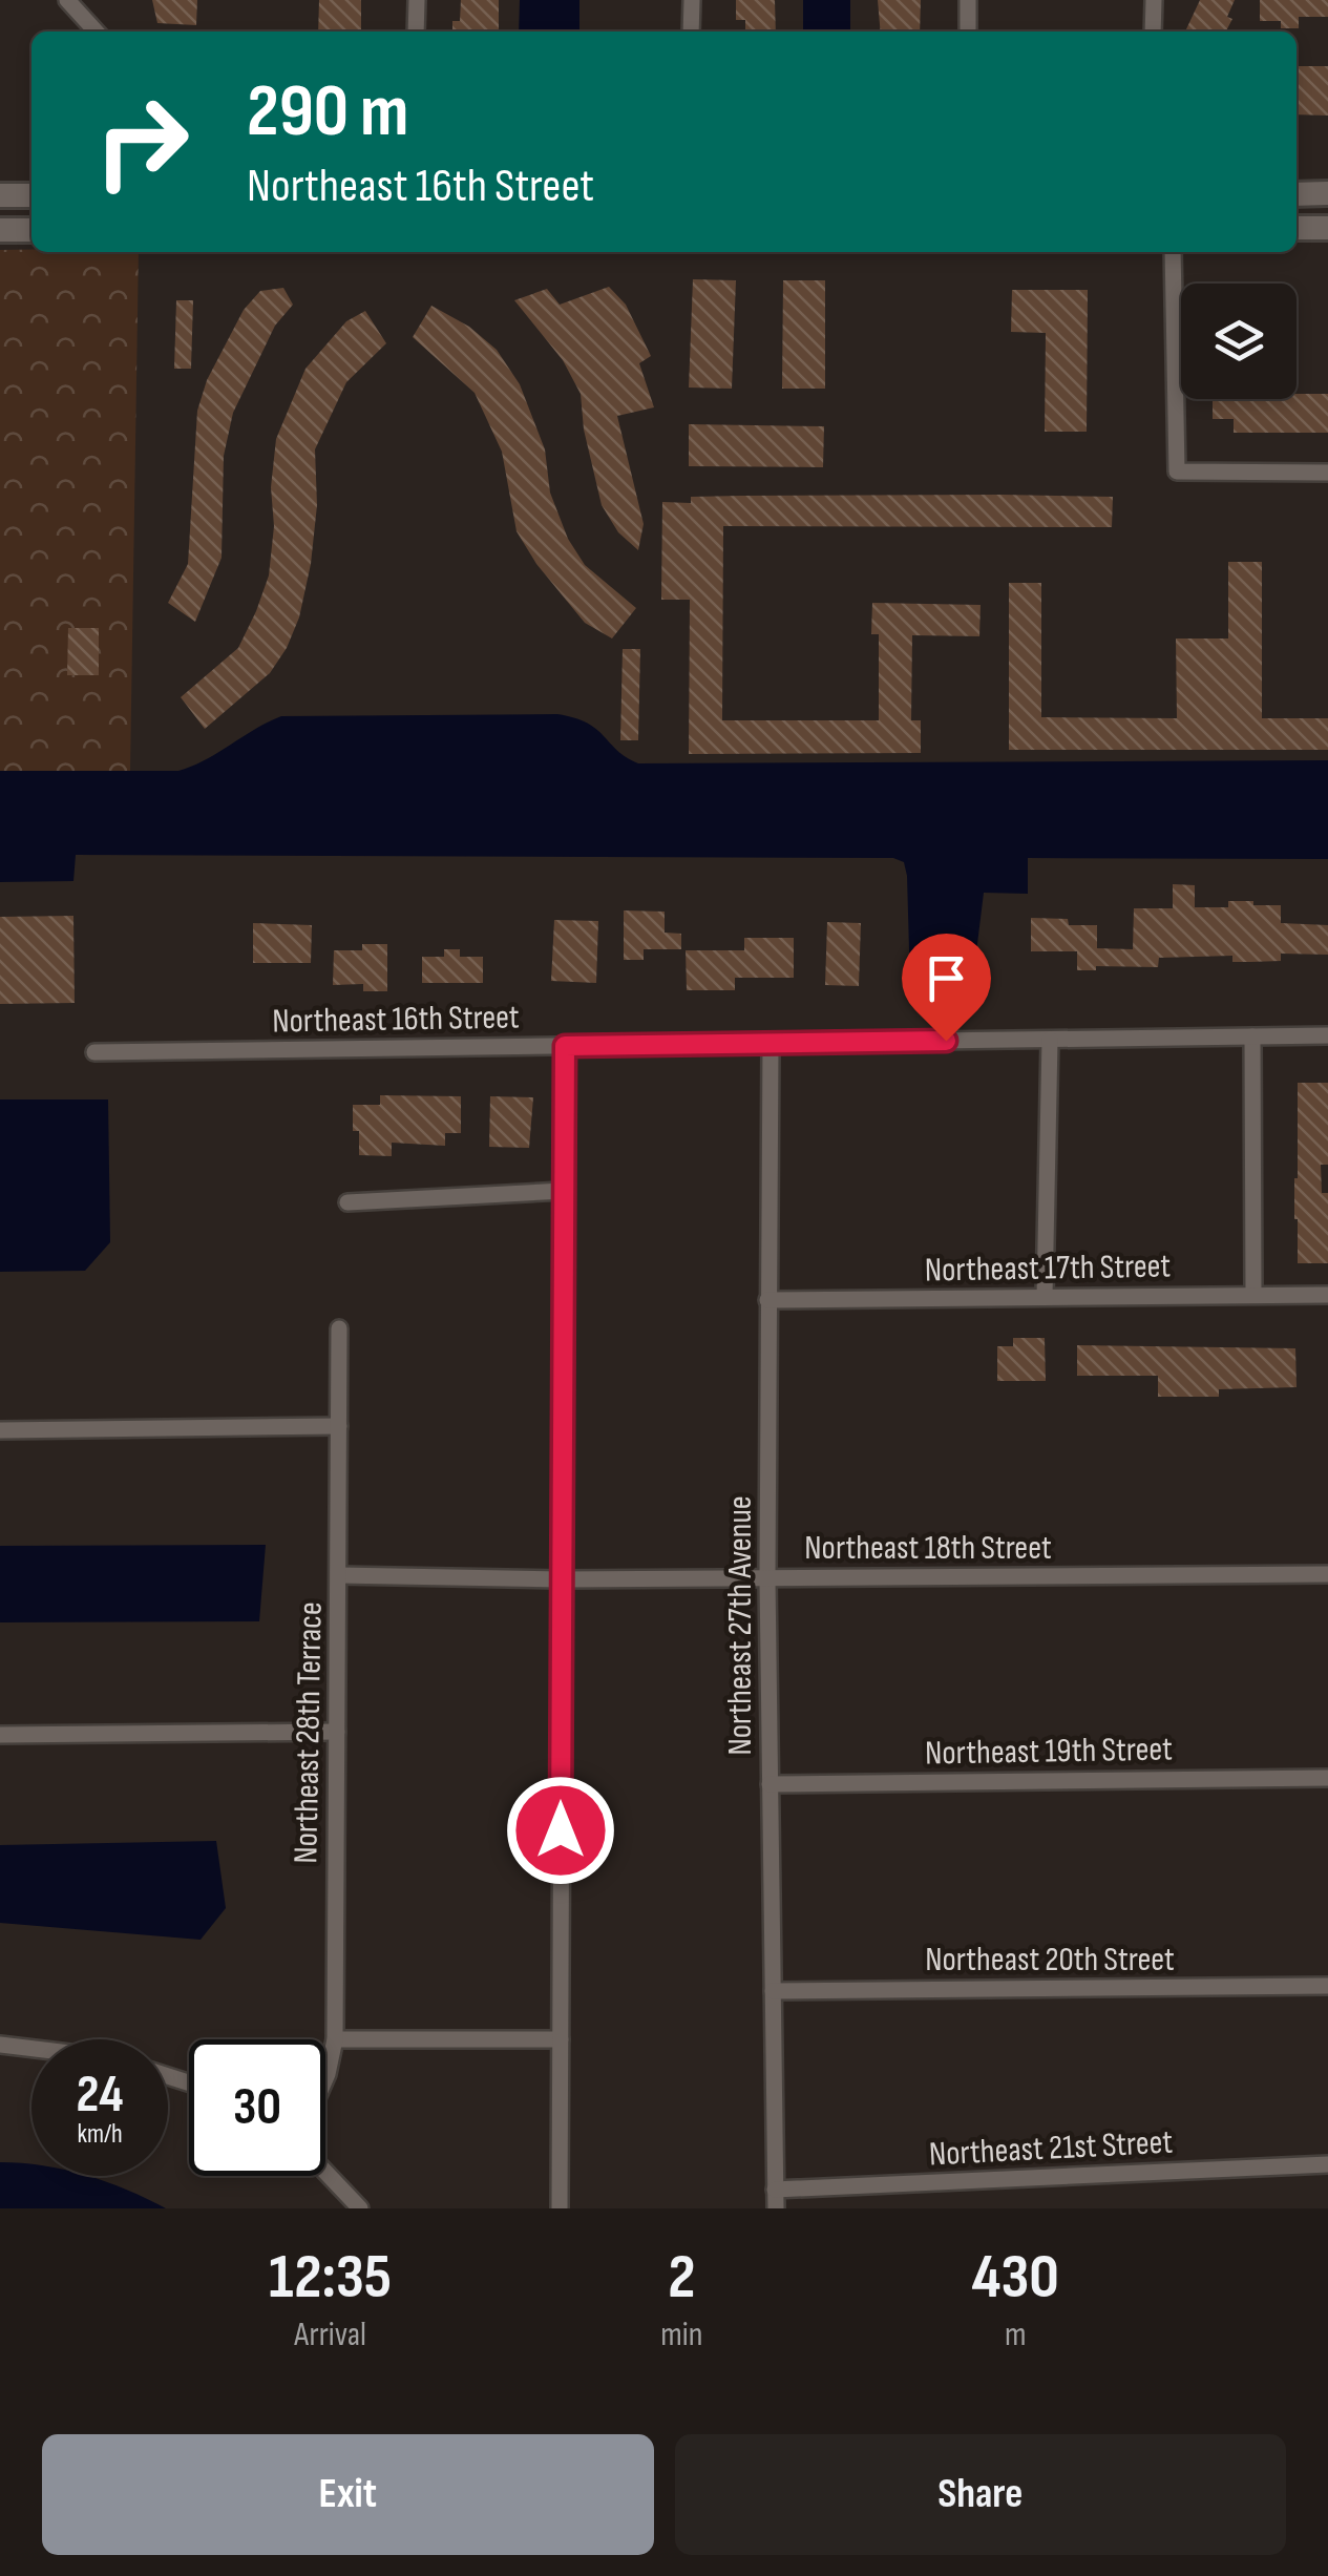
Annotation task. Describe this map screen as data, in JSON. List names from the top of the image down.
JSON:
{
  "streets": {
    "street": [
      "Northeast 16th Street",
      "Northeast 17th Street",
      "Northeast 18th Street",
      "Northeast 27th Avenue",
      "Northeast 28th Terrace",
      "Northeast 19th Street",
      "Northeast 20th Street",
      "Northeast 21st Street"
    ]
  },
  "crossings": [
    ["Northeast 16th Street", "Northeast 27th Avenue"],
    ["Northeast 17th Street", "Northeast 27th Avenue"],
    ["Northeast 18th Street", "Northeast 27th Avenue"],
    ["Northeast 18th Street", "Northeast 28th Terrace"],
    ["Northeast 27th Avenue", "Northeast 19th Street"],
    ["Northeast 27th Avenue", "Northeast 20th Street"],
    ["Northeast 27th Avenue", "Northeast 21st Street"]
  ],
  "page": {
    "turn": ["290 m", "Northeast 16th Street"],
    "speed": "24 km/h",
    "limit": "30",
    "eta": [
      "12:35",
      "Arrival",
      "2",
      "min",
      "430",
      "m"
    ],
    "buttons": ["Exit", "Share"]
  }
}
